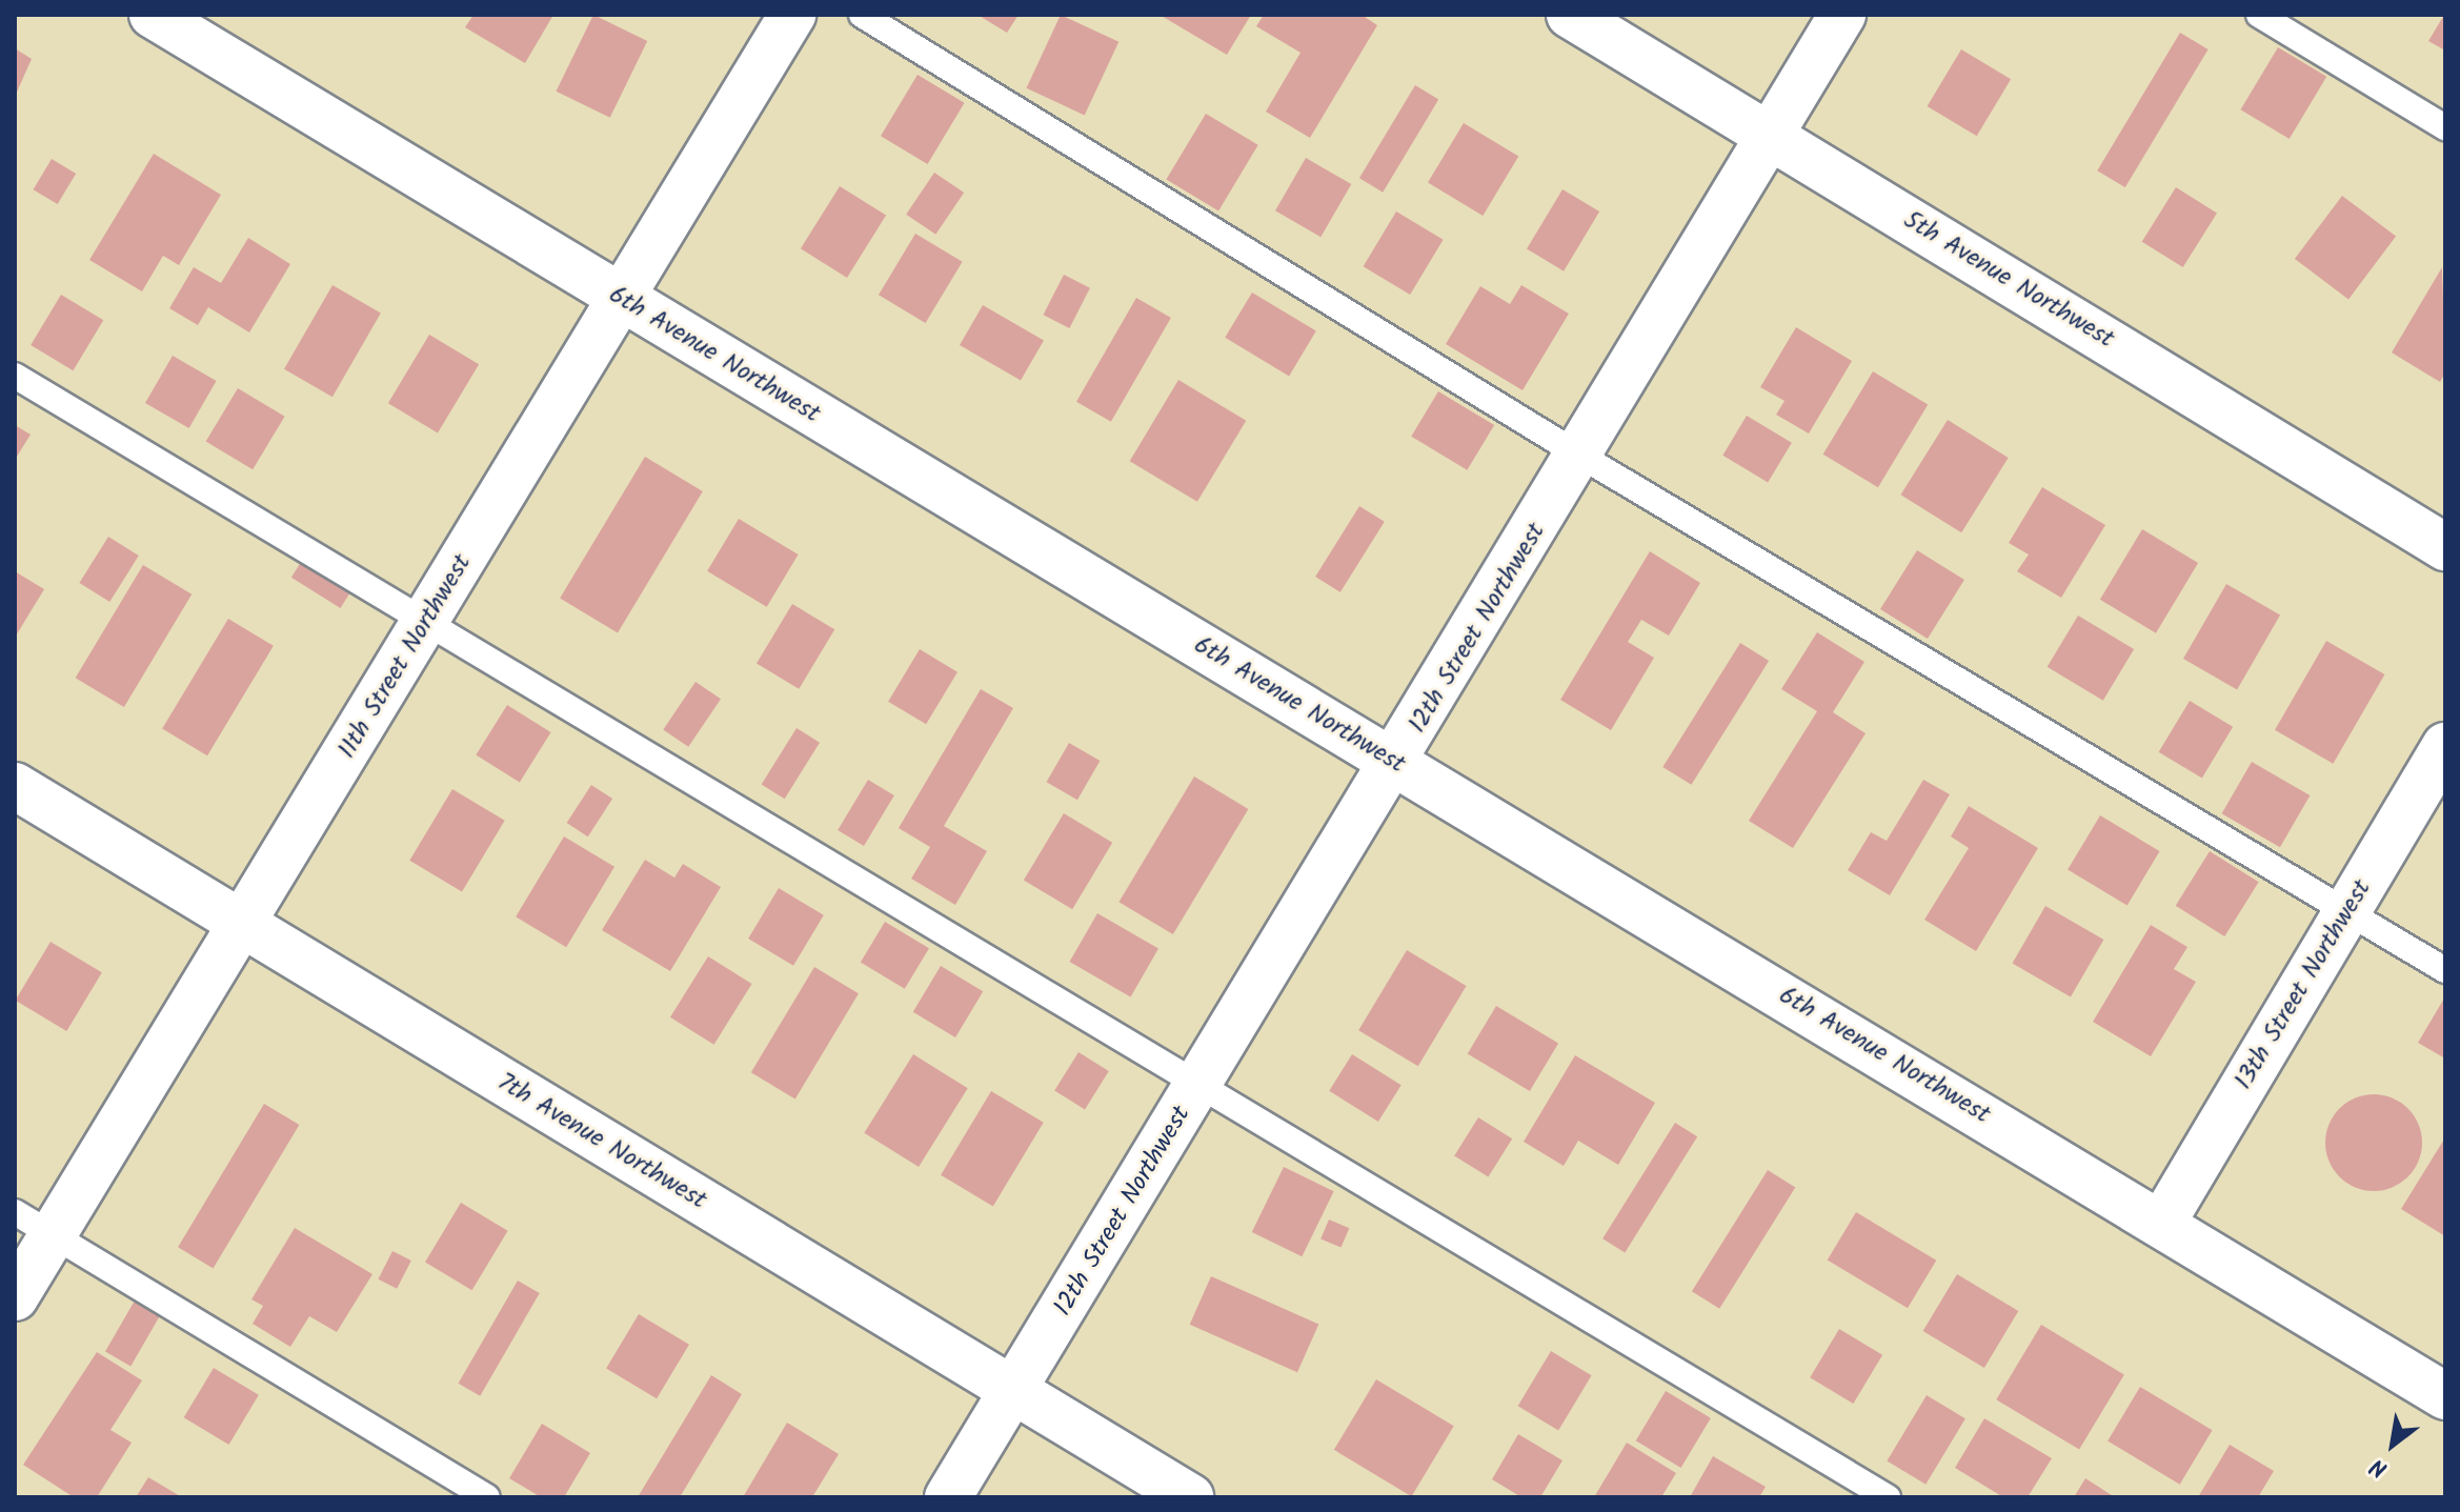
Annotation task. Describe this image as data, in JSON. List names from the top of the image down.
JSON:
{
  "streets": {
    "street": [
      "5th Avenue Northwest",
      "6th Avenue Northwest",
      "12th Street Northwest",
      "11th Street Northwest",
      "13th Street Northwest",
      "7th Avenue Northwest"
    ]
  },
  "crossings": [
    ["5th Avenue Northwest", "12th Street Northwest"],
    ["6th Avenue Northwest", "12th Street Northwest"],
    ["6th Avenue Northwest", "11th Street Northwest"],
    ["6th Avenue Northwest", "13th Street Northwest"],
    ["12th Street Northwest", "7th Avenue Northwest"],
    ["11th Street Northwest", "7th Avenue Northwest"]
  ],
  "north": "bottom left"
}
